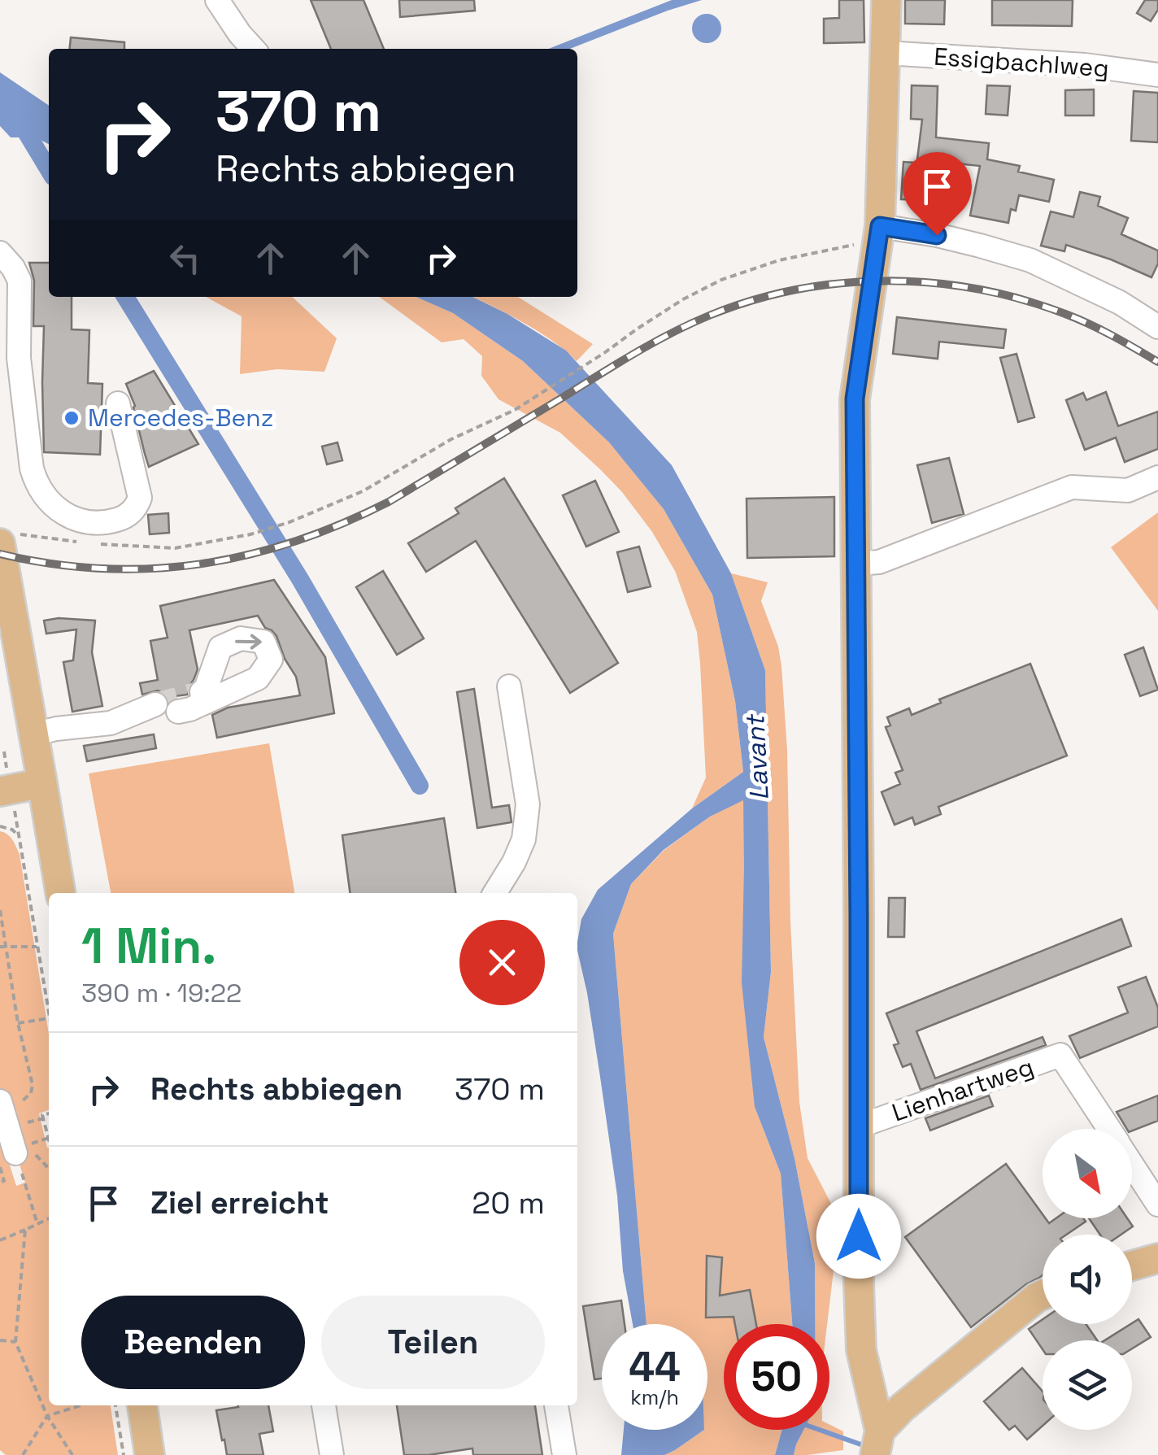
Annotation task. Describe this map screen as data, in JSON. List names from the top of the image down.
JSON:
{
  "streets": {
    "street": ["Essigbachlweg", "Lienhartweg"]
  },
  "water": ["Lavant"],
  "places": ["Mercedes-Benz"],
  "north": "bottom right",
  "page": {
    "turn": ["370 m", "Rechts abbiegen"],
    "heading": ["1 Min.", "390 m · 19:22"],
    "list": [
      {
        "name": "Rechts abbiegen",
        "value": "370 m"
      },
      {
        "name": "Ziel erreicht",
        "value": "20 m"
      }
    ],
    "buttons": ["Beenden", "Teilen"],
    "speed": "44 km/h",
    "limit": "50"
  }
}
